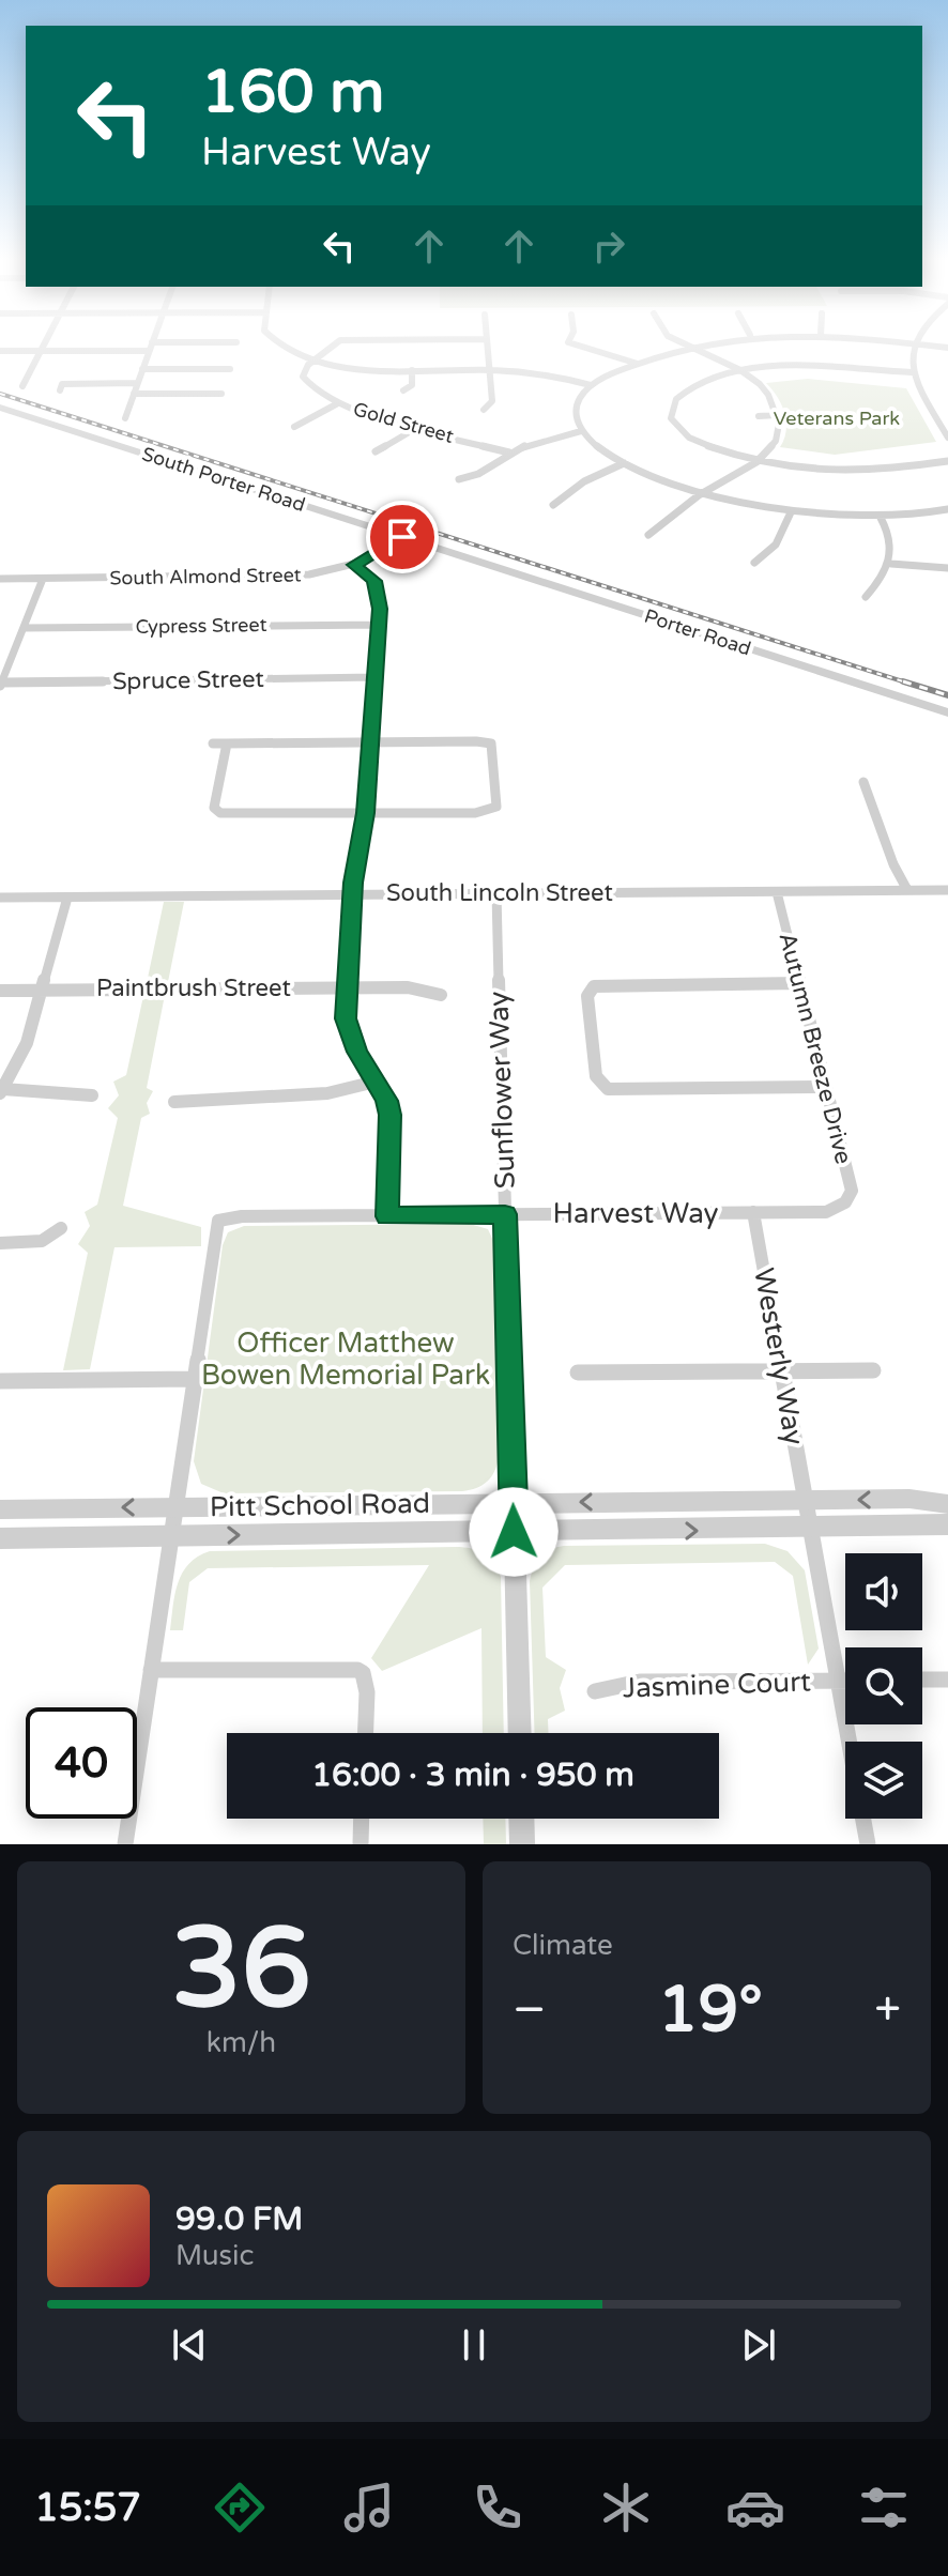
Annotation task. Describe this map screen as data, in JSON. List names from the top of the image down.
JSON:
{
  "streets": {
    "street": [
      "Gold Street",
      "South Porter Road",
      "South Almond Street",
      "Cypress Street",
      "Porter Road",
      "Spruce Street",
      "South Lincoln Street",
      "Paintbrush Street",
      "Autumn Breeze Drive",
      "Sunflower Way",
      "Harvest Way",
      "Westerly Way",
      "Pitt School Road",
      "Jasmine Court"
    ]
  },
  "crossings": [
    ["South Porter Road", "South Almond Street"],
    ["South Porter Road", "Porter Road"],
    ["South Lincoln Street", "Autumn Breeze Drive"],
    ["South Lincoln Street", "Sunflower Way"],
    ["Autumn Breeze Drive", "Harvest Way"],
    ["Sunflower Way", "Harvest Way"],
    ["Sunflower Way", "Pitt School Road"],
    ["Harvest Way", "Westerly Way"],
    ["Westerly Way", "Pitt School Road"],
    ["Westerly Way", "Jasmine Court"]
  ],
  "parks": ["Veterans Park", "Officer Matthew Bowen Memorial Park"],
  "page": {
    "turn": ["160 m", "Harvest Way"],
    "limit": "40",
    "trip": "16:00 · 3 min · 950 m",
    "tile": [
      ["36", "km/h"],
      "Climate"
    ],
    "heat": ["−", "19°", "+"],
    "song": ["99.0 FM", "Music"],
    "tabs": "15:57"
  }
}
